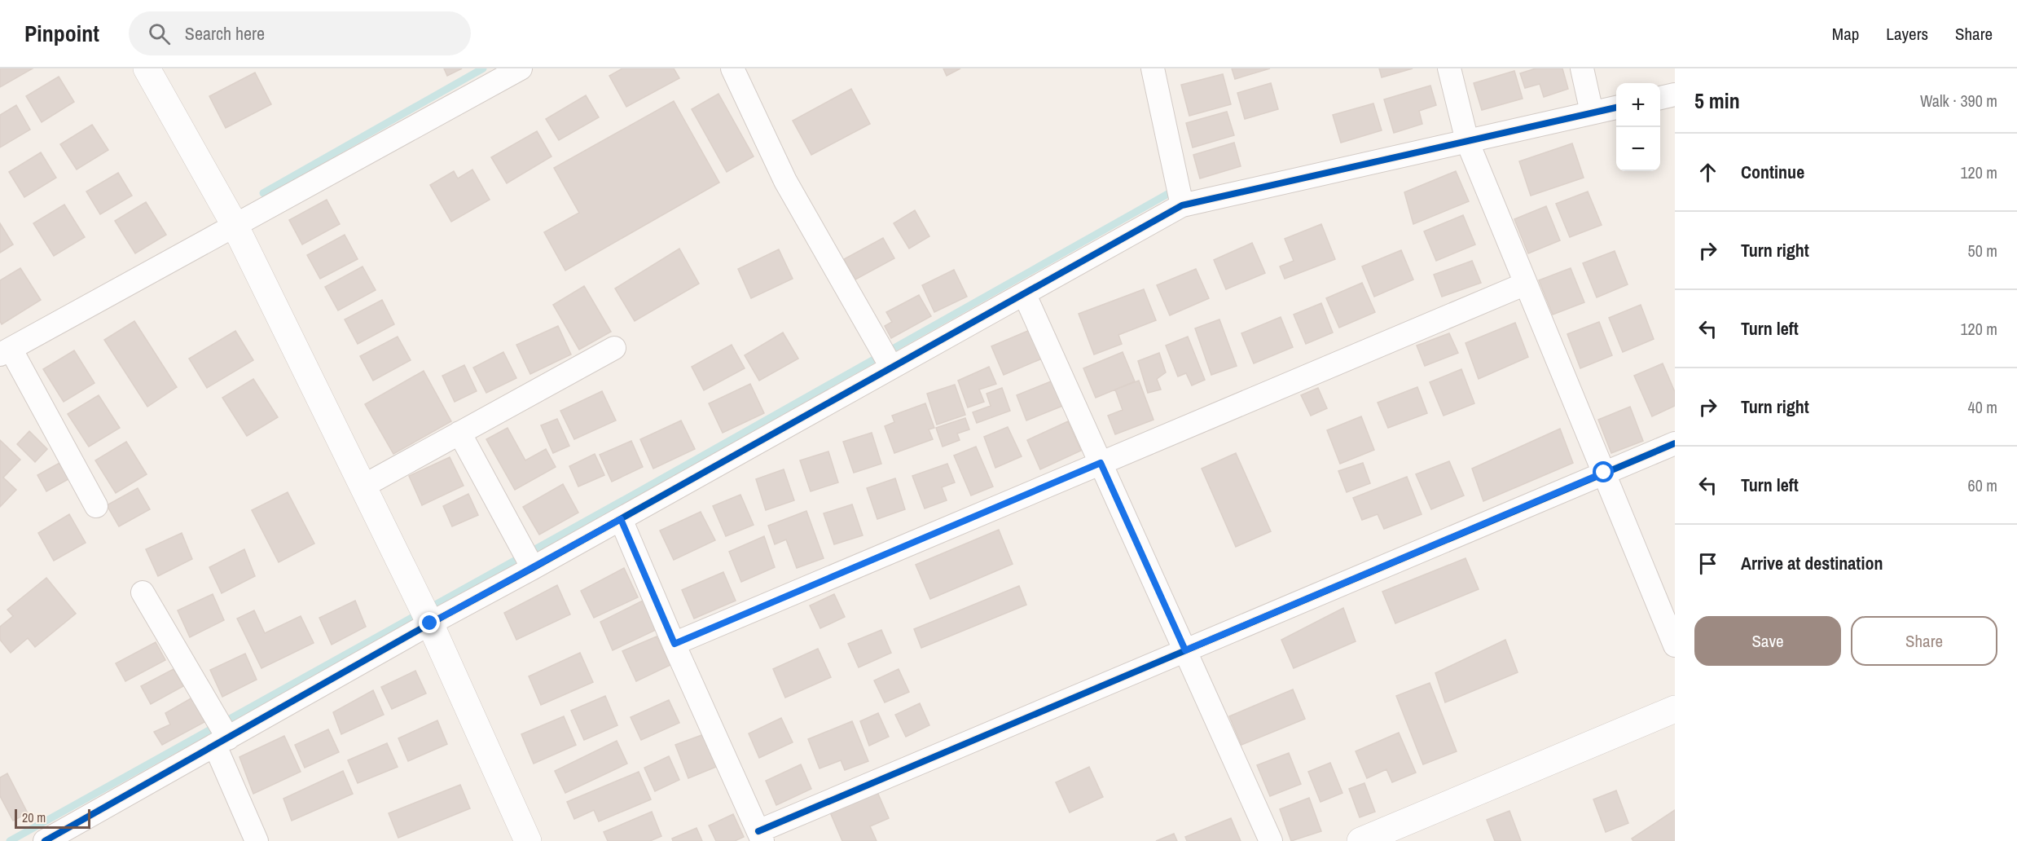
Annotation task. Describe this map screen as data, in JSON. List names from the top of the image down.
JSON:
{
  "scale_bar": "20 m",
  "page": {
    "header": "Pinpoint",
    "search": "Search here",
    "nav": ["Map", "Layers", "Share"],
    "heading": ["5 min", "Walk · 390 m"],
    "map_buttons": ["+", "−"],
    "list": [
      ["Continue", "120 m"],
      ["Turn right", "50 m"],
      ["Turn left", "120 m"],
      ["Turn right", "40 m"],
      ["Turn left", "60 m"],
      "Arrive at destination"
    ],
    "buttons": ["Save", "Share"],
    "scale": "20 m"
  }
}
